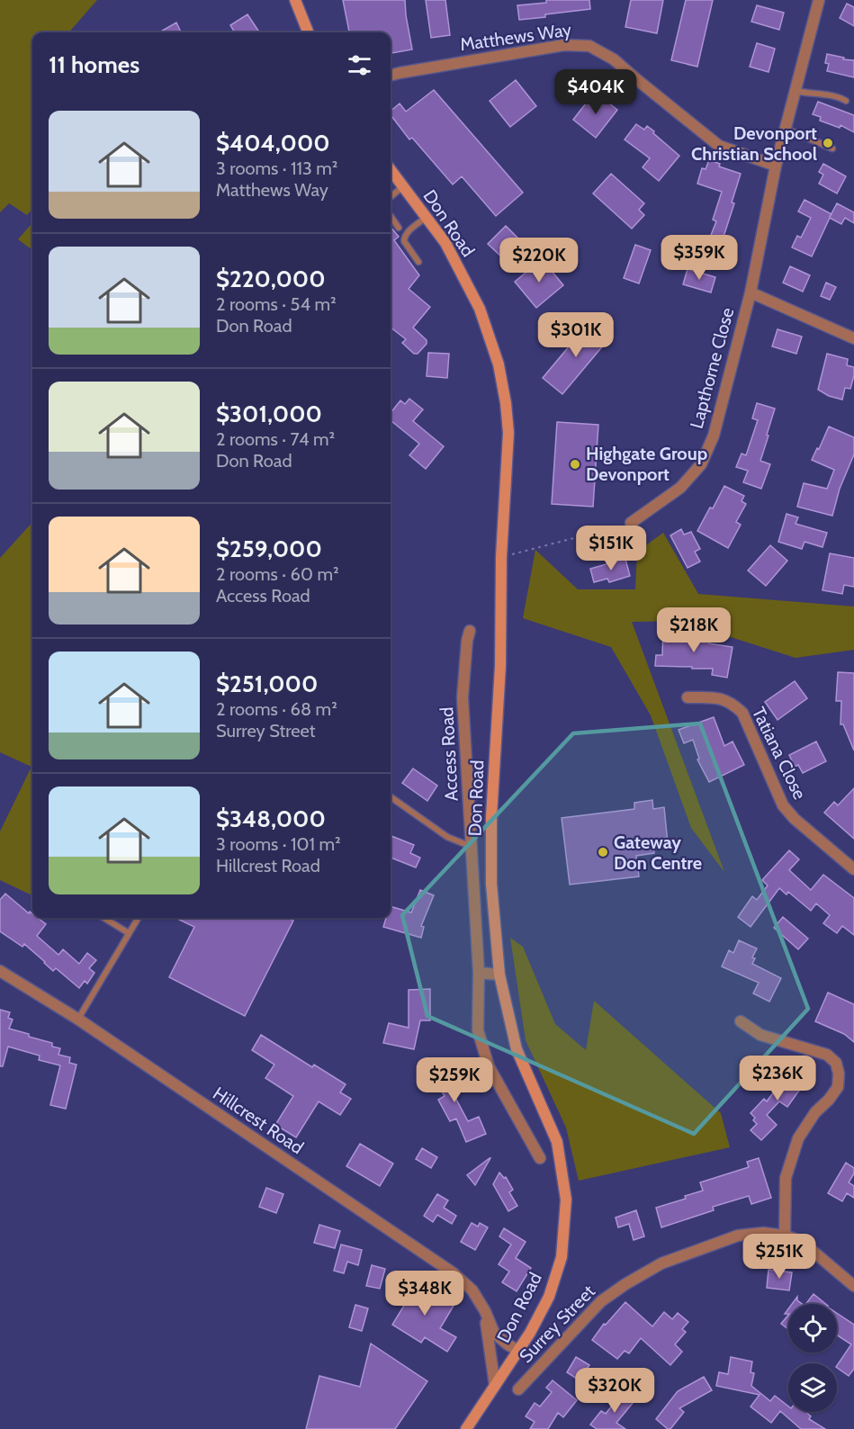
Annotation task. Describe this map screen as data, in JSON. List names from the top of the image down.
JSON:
{
  "streets": {
    "main road": ["Don Road"],
    "street": [
      "Matthews Way",
      "Lapthorne Close",
      "Tatiana Close",
      "Access Road",
      "Hillcrest Road",
      "Surrey Street"
    ]
  },
  "crossings": [
    ["Matthews Way", "Lapthorne Close"],
    ["Don Road", "Hillcrest Road"]
  ],
  "places": ["Devonport Christian School", "Highgate Group Devonport", "Gateway Don Centre"],
  "page": {
    "heading": "11 homes",
    "price": [
      "$404K",
      "$359K",
      "$220K",
      "$301K",
      "$151K",
      "$218K",
      "$236K",
      "$259K",
      "$251K",
      "$348K",
      "$320K"
    ],
    "list": [
      {
        "name": "$404,000",
        "note": "3 rooms · 113 m² · Matthews Way"
      },
      {
        "name": "$220,000",
        "note": "2 rooms · 54 m² · Don Road"
      },
      {
        "name": "$301,000",
        "note": "2 rooms · 74 m² · Don Road"
      },
      {
        "name": "$259,000",
        "note": "2 rooms · 60 m² · Access Road"
      },
      {
        "name": "$251,000",
        "note": "2 rooms · 68 m² · Surrey Street"
      },
      {
        "name": "$348,000",
        "note": "3 rooms · 101 m² · Hillcrest Road"
      }
    ]
  }
}
